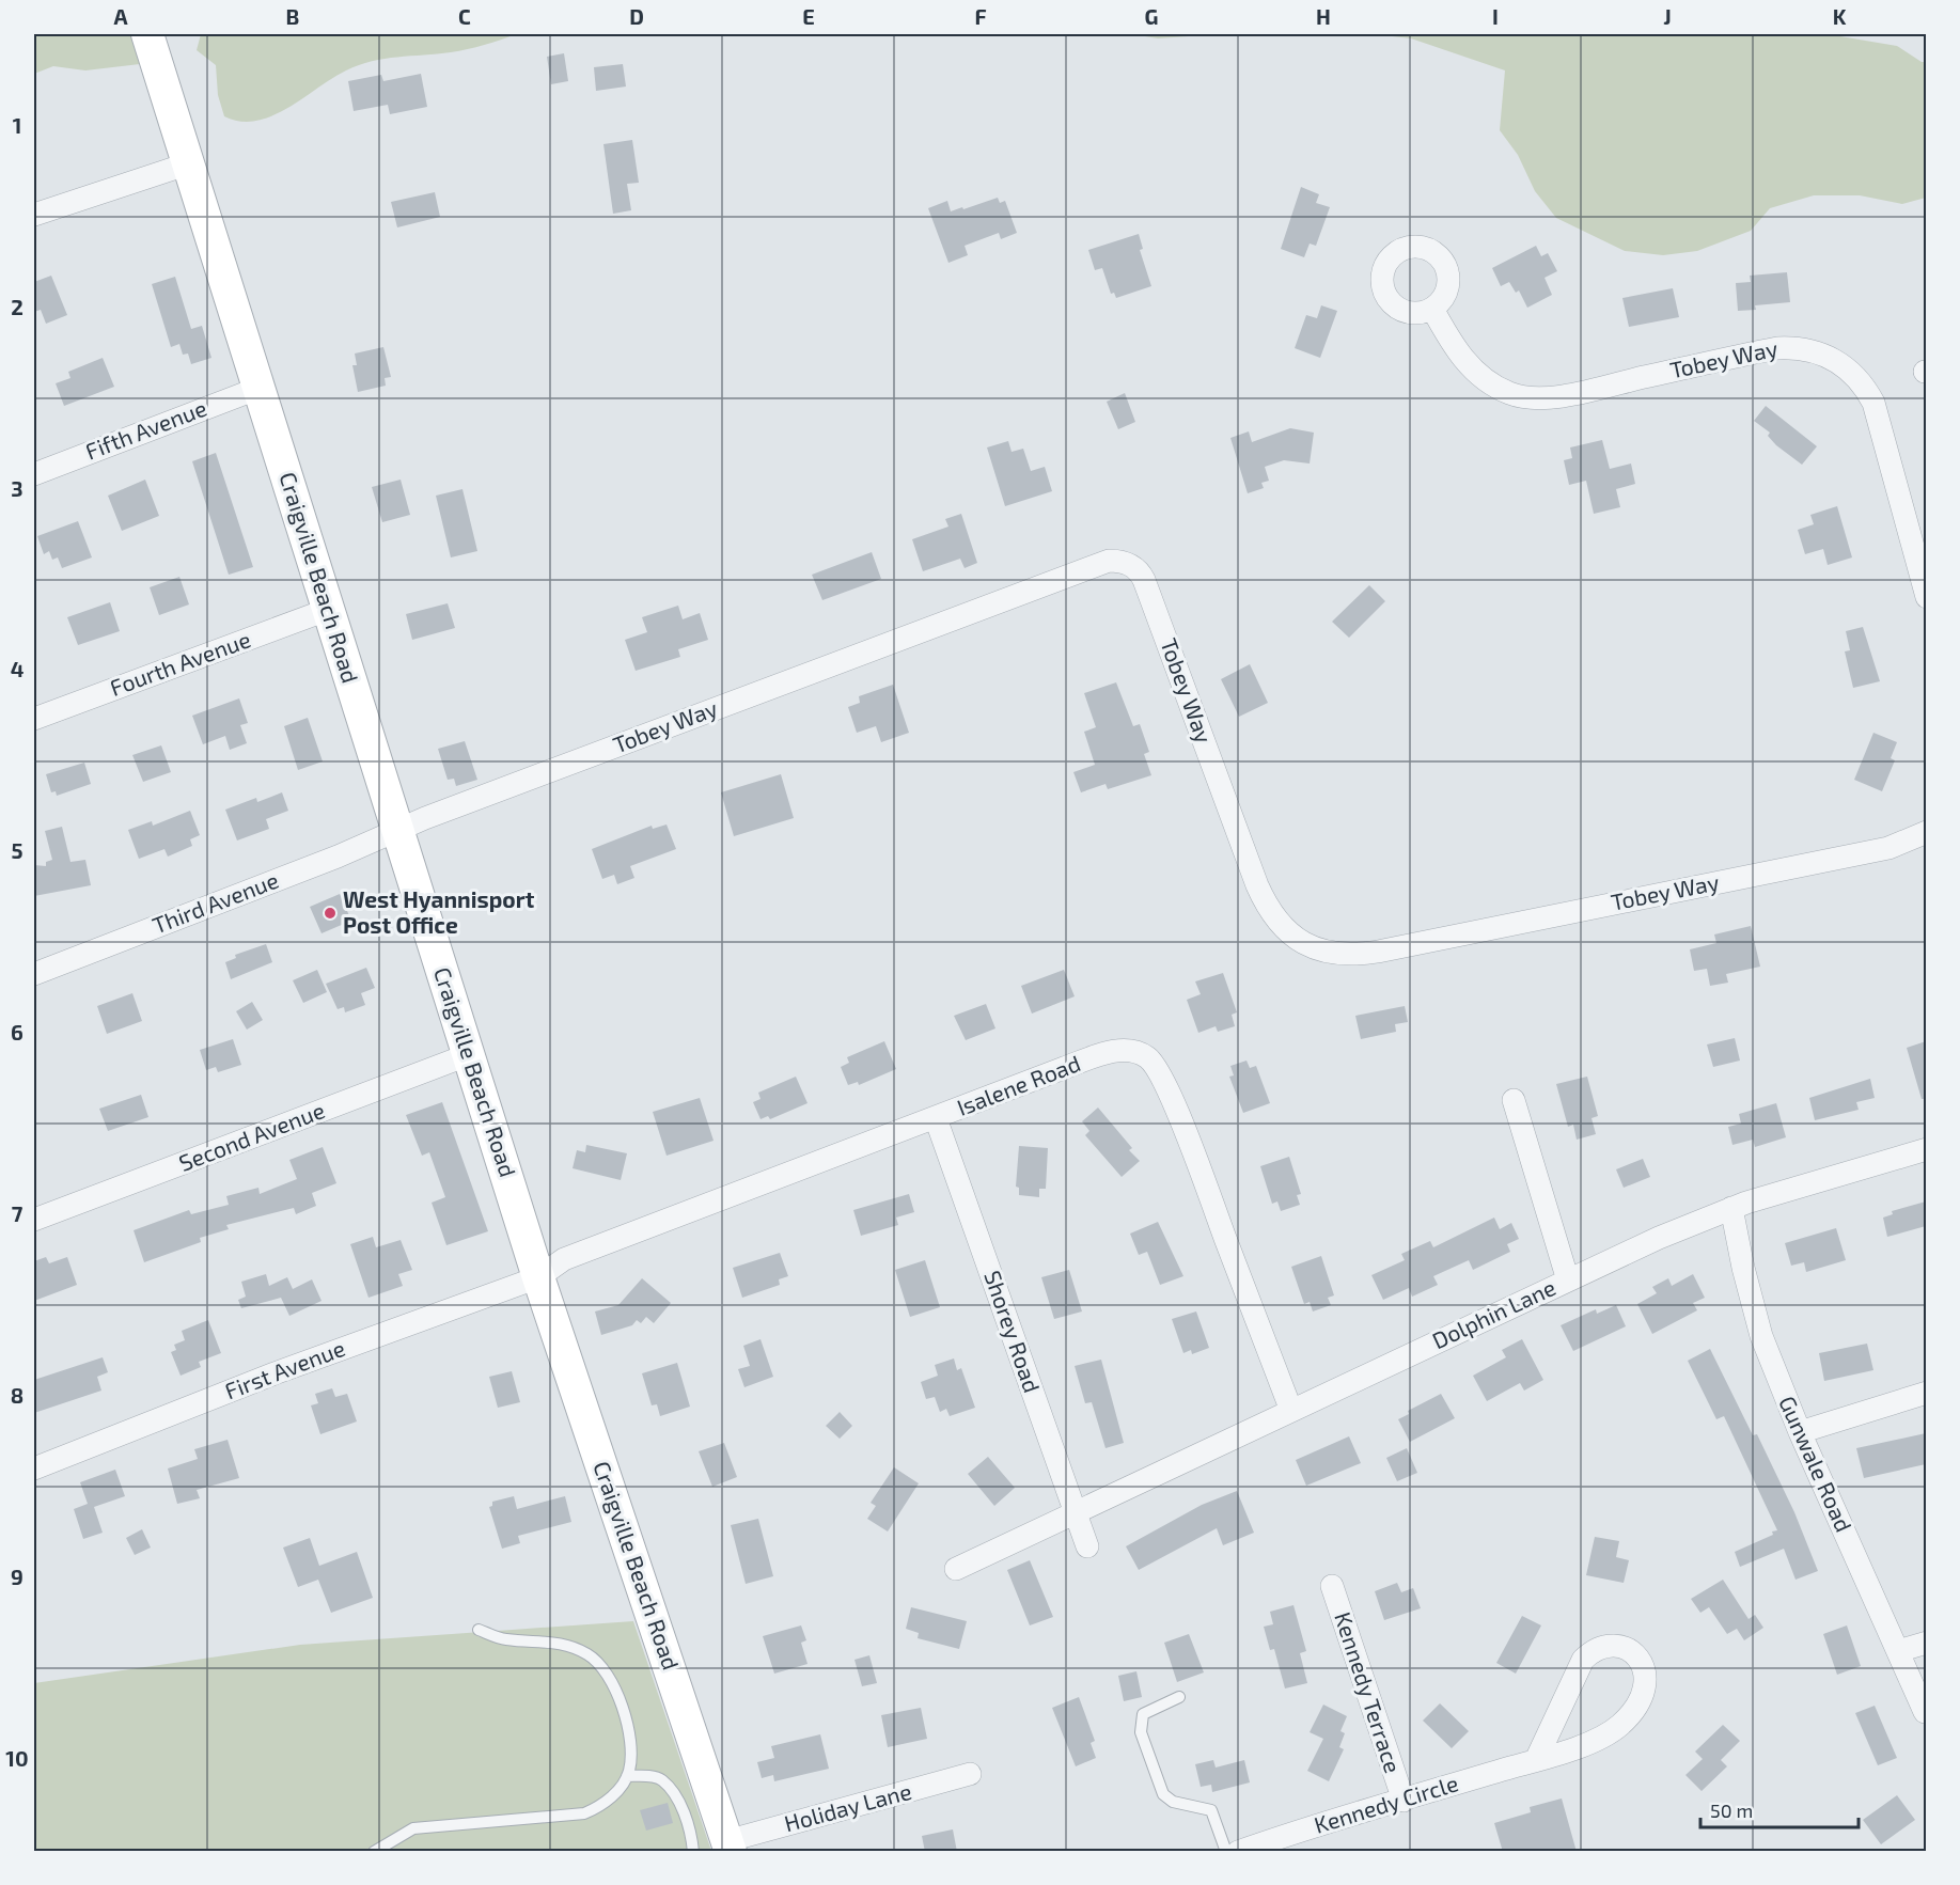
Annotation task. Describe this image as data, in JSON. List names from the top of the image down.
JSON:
{
  "streets": {
    "main road": ["Craigville Beach Road"],
    "street": [
      "Tobey Way",
      "Fifth Avenue",
      "Fourth Avenue",
      "Third Avenue",
      "Isalene Road",
      "Second Avenue",
      "Dolphin Lane",
      "Shorey Road",
      "First Avenue",
      "Gunwale Road",
      "Kennedy Terrace",
      "Kennedy Circle",
      "Holiday Lane"
    ]
  },
  "crossings": [
    ["Tobey Way", "Craigville Beach Road"],
    ["Tobey Way", "Third Avenue"],
    ["Fifth Avenue", "Craigville Beach Road"],
    ["Craigville Beach Road", "Fourth Avenue"],
    ["Craigville Beach Road", "Third Avenue"],
    ["Craigville Beach Road", "Isalene Road"],
    ["Craigville Beach Road", "Second Avenue"],
    ["Craigville Beach Road", "First Avenue"],
    ["Craigville Beach Road", "Holiday Lane"],
    ["Isalene Road", "Dolphin Lane"],
    ["Isalene Road", "Shorey Road"],
    ["Isalene Road", "First Avenue"],
    ["Dolphin Lane", "Shorey Road"],
    ["Dolphin Lane", "Gunwale Road"],
    ["Kennedy Terrace", "Kennedy Circle"]
  ],
  "places": ["West Hyannisport Post Office"],
  "scale_bar": "50 m",
  "grid": {
    "columns": [
      "A",
      "B",
      "C",
      "D",
      "E",
      "F",
      "G",
      "H",
      "I",
      "J",
      "K"
    ],
    "rows": [
      "1",
      "2",
      "3",
      "4",
      "5",
      "6",
      "7",
      "8",
      "9",
      "10"
    ]
  }
}
